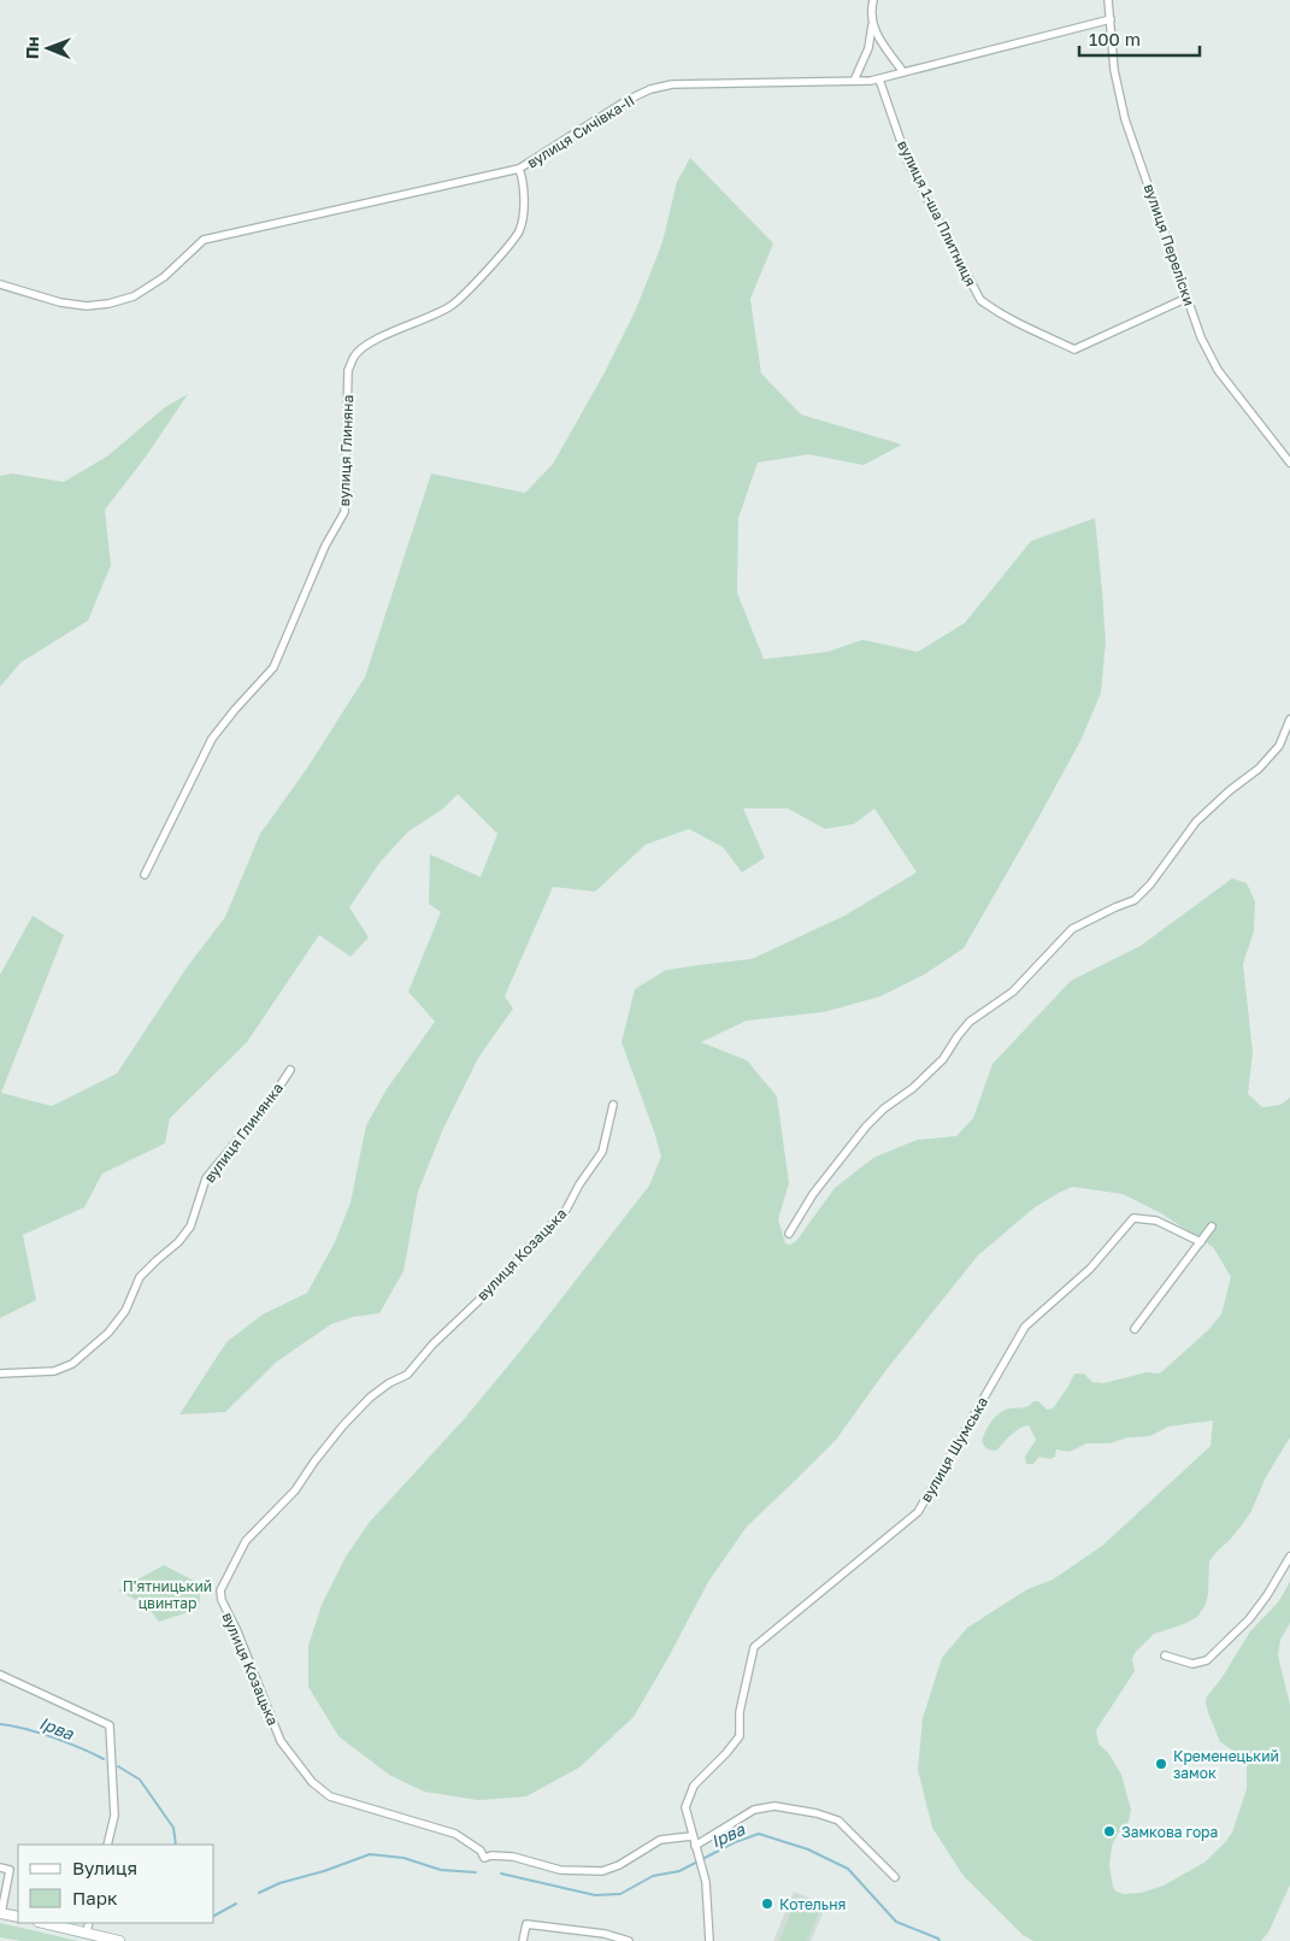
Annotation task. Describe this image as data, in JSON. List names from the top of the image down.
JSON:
{
  "streets": {
    "street": [
      "вулиця Сичівка-II",
      "вулиця 1-ша Плитниця",
      "вулиця Переліски",
      "вулиця Глиняна",
      "вулиця Глинянка",
      "вулиця Козацька",
      "вулиця Шумська"
    ]
  },
  "crossings": [
    ["вулиця Сичівка-II", "вулиця 1-ша Плитниця"],
    ["вулиця Сичівка-II", "вулиця Переліски"],
    ["вулиця Сичівка-II", "вулиця Глиняна"],
    ["вулиця 1-ша Плитниця", "вулиця Переліски"],
    ["вулиця Козацька", "вулиця Шумська"]
  ],
  "water": ["Ірва"],
  "parks": ["П'ятницький цвинтар"],
  "places": ["Кременецький замок", "Замкова гора", "Котельня"],
  "legend": ["Вулиця", "Парк"],
  "scale_bar": "100 m",
  "north": "left"
}
